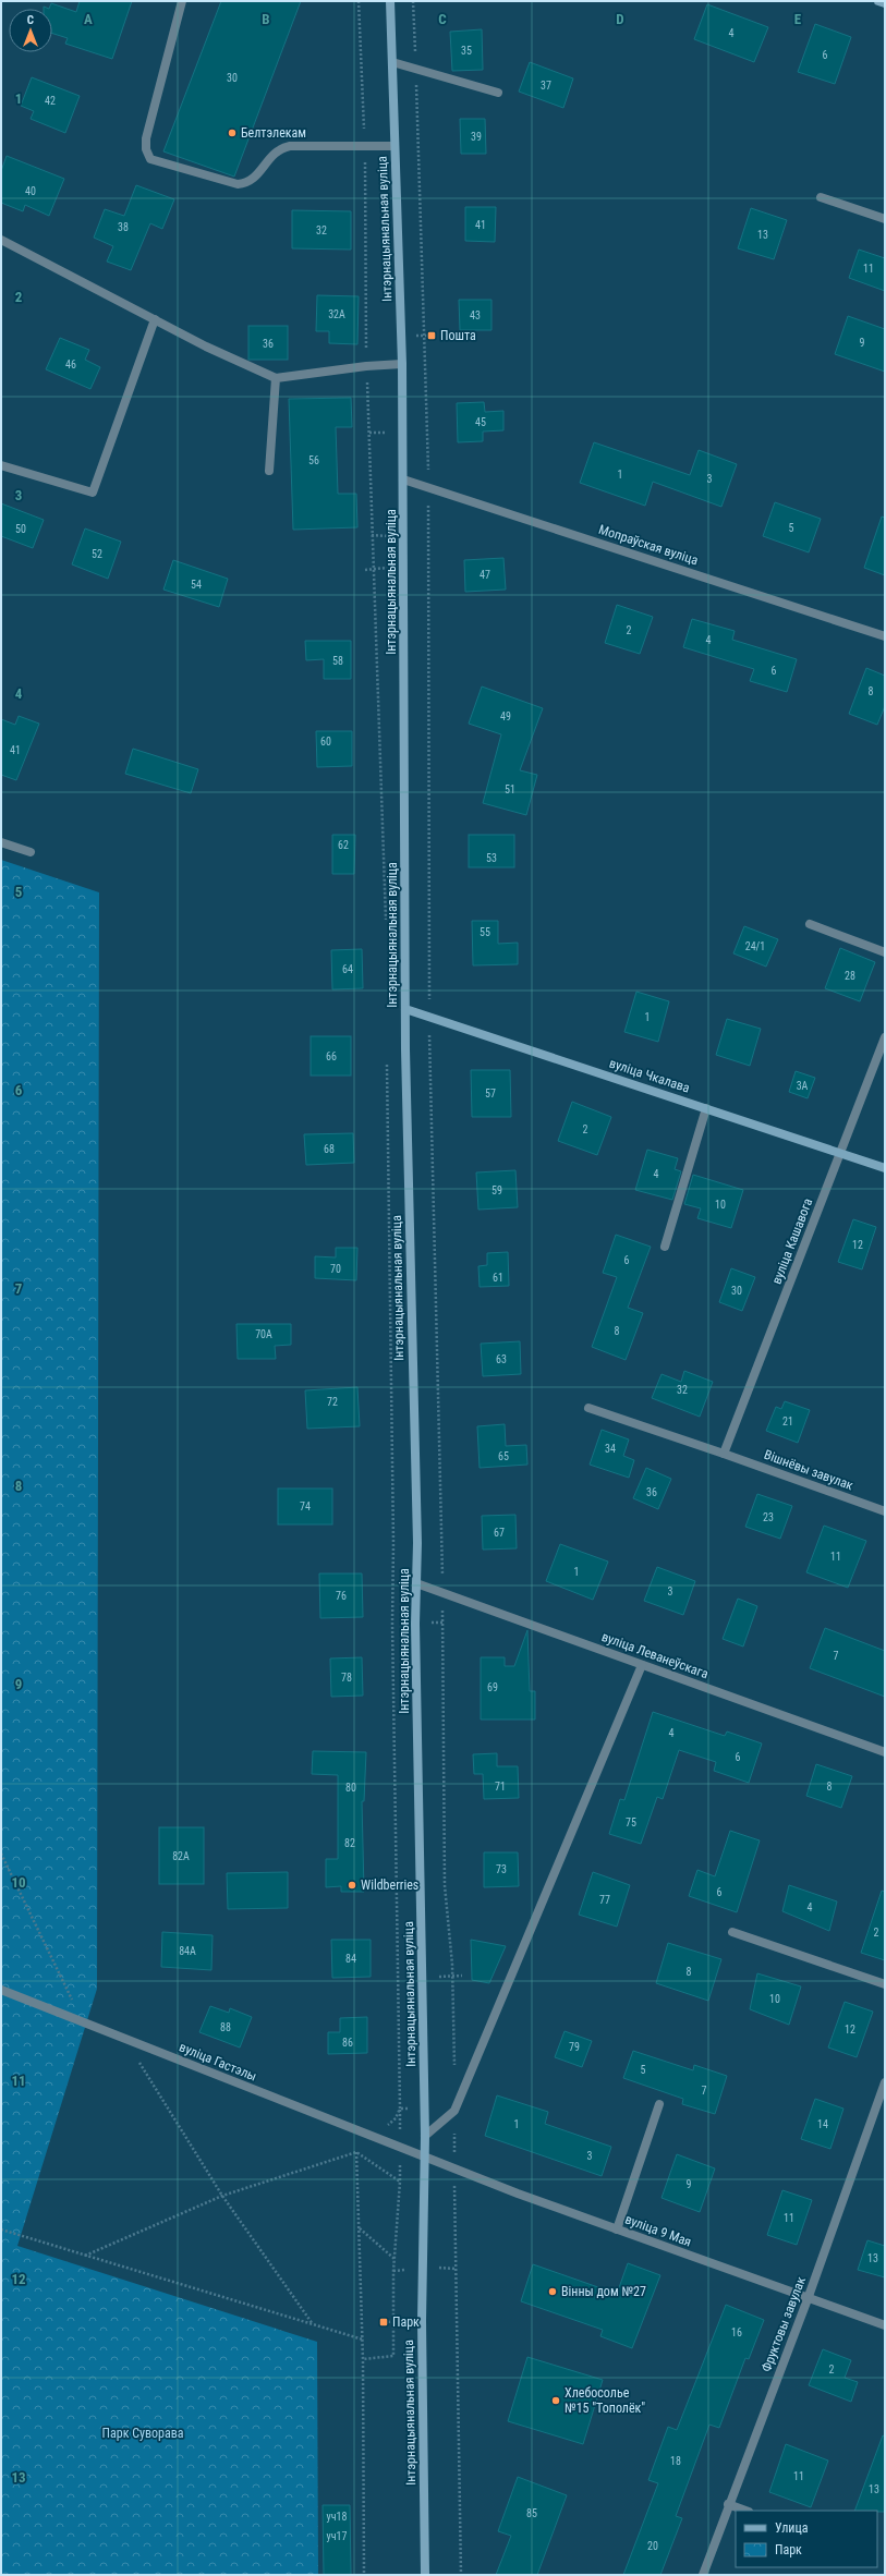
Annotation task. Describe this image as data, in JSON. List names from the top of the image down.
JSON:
{
  "streets": {
    "main road": ["Інтэрнацыянальная вуліца", "вуліца Чкалава"],
    "street": [
      "Мопраўская вуліца",
      "вуліца Кашавога",
      "Вішнёвы завулак",
      "вуліца Леванеўскага",
      "вуліца Гастэлы",
      "вуліца 9 Мая",
      "Фруктовы завулак"
    ]
  },
  "crossings": [
    ["Інтэрнацыянальная вуліца", "Мопраўская вуліца"],
    ["Інтэрнацыянальная вуліца", "вуліца Чкалава"],
    ["Інтэрнацыянальная вуліца", "вуліца Леванеўскага"],
    ["Інтэрнацыянальная вуліца", "вуліца Гастэлы"],
    ["Інтэрнацыянальная вуліца", "вуліца 9 Мая"],
    ["вуліца Чкалава", "вуліца Кашавога"],
    ["вуліца Кашавога", "Вішнёвы завулак"],
    ["вуліца Гастэлы", "вуліца 9 Мая"],
    ["вуліца 9 Мая", "Фруктовы завулак"]
  ],
  "parks": ["Парк Суворава"],
  "places": {
    "other": [
      "Белтэлекам",
      "Wildberries",
      "Вінны дом №27",
      "Хлебосолье №15 \"Тополёк\""
    ],
    "transit": ["Пошта", "Парк"]
  },
  "house_numbers": [
    "4",
    "35",
    "6",
    "30",
    "37",
    "42",
    "39",
    "40",
    "41",
    "38",
    "32",
    "13",
    "11",
    "32А",
    "43",
    "9",
    "36",
    "46",
    "45",
    "56",
    "1",
    "3",
    "5",
    "50",
    "52",
    "47",
    "54",
    "2",
    "4",
    "58",
    "6",
    "8",
    "49",
    "60",
    "41",
    "51",
    "62",
    "53",
    "55",
    "24/1",
    "64",
    "28",
    "1",
    "66",
    "3А",
    "57",
    "2",
    "68",
    "4",
    "59",
    "10",
    "12",
    "6",
    "70",
    "61",
    "30",
    "8",
    "70А",
    "63",
    "32",
    "72",
    "21",
    "34",
    "65",
    "36",
    "74",
    "23",
    "67",
    "11",
    "1",
    "3",
    "76",
    "7",
    "78",
    "69",
    "4",
    "6",
    "71",
    "8",
    "80",
    "75",
    "82",
    "82А",
    "73",
    "6",
    "77",
    "4",
    "2",
    "84А",
    "84",
    "8",
    "10",
    "88",
    "12",
    "86",
    "79",
    "5",
    "7",
    "1",
    "14",
    "3",
    "9",
    "11",
    "13",
    "16",
    "2",
    "18",
    "11",
    "13",
    "85",
    "уч18",
    "уч17",
    "20"
  ],
  "legend": ["Улица", "Парк"],
  "north": "top",
  "grid": {
    "columns": [
      "A",
      "B",
      "C",
      "D",
      "E"
    ],
    "rows": [
      "1",
      "2",
      "3",
      "4",
      "5",
      "6",
      "7",
      "8",
      "9",
      "10",
      "11",
      "12",
      "13"
    ]
  }
}
